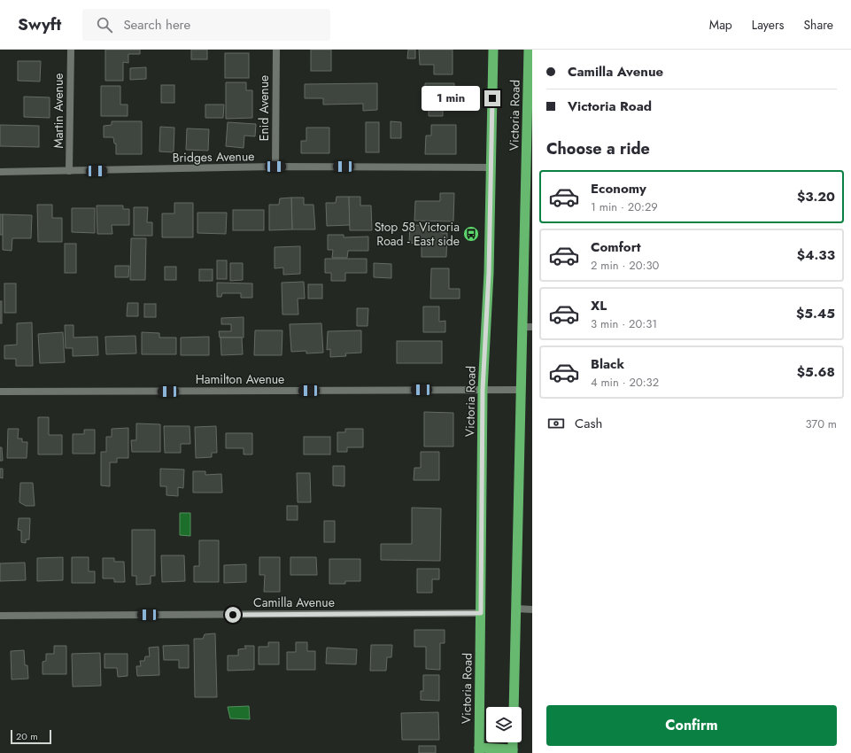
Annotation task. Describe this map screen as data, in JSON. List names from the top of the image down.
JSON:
{
  "streets": {
    "highway": ["Victoria Road"],
    "street": [
      "Enid Avenue",
      "Martin Avenue",
      "Bridges Avenue",
      "Hamilton Avenue",
      "Camilla Avenue"
    ]
  },
  "crossings": [
    ["Enid Avenue", "Bridges Avenue"],
    ["Martin Avenue", "Bridges Avenue"],
    ["Victoria Road", "Bridges Avenue"],
    ["Victoria Road", "Hamilton Avenue"],
    ["Victoria Road", "Camilla Avenue"]
  ],
  "places": {
    "bus stop": ["Stop 58 Victoria Road - East side"]
  },
  "scale_bar": "20 m",
  "page": {
    "header": "Swyft",
    "search": "Search here",
    "nav": ["Map", "Layers", "Share"],
    "banner": ["Camilla Avenue", "Victoria Road"],
    "bubble": "1 min",
    "heading": "Choose a ride",
    "list": [
      {
        "name": "Economy",
        "note": "1 min · 20:29",
        "value": "$3.20"
      },
      {
        "name": "Comfort",
        "note": "2 min · 20:30",
        "value": "$4.33"
      },
      {
        "name": "XL",
        "note": "3 min · 20:31",
        "value": "$5.45"
      },
      {
        "name": "Black",
        "note": "4 min · 20:32",
        "value": "$5.68"
      }
    ],
    "pay": ["Cash", "370 m"],
    "buttons": "Confirm",
    "scale": "20 m"
  }
}
